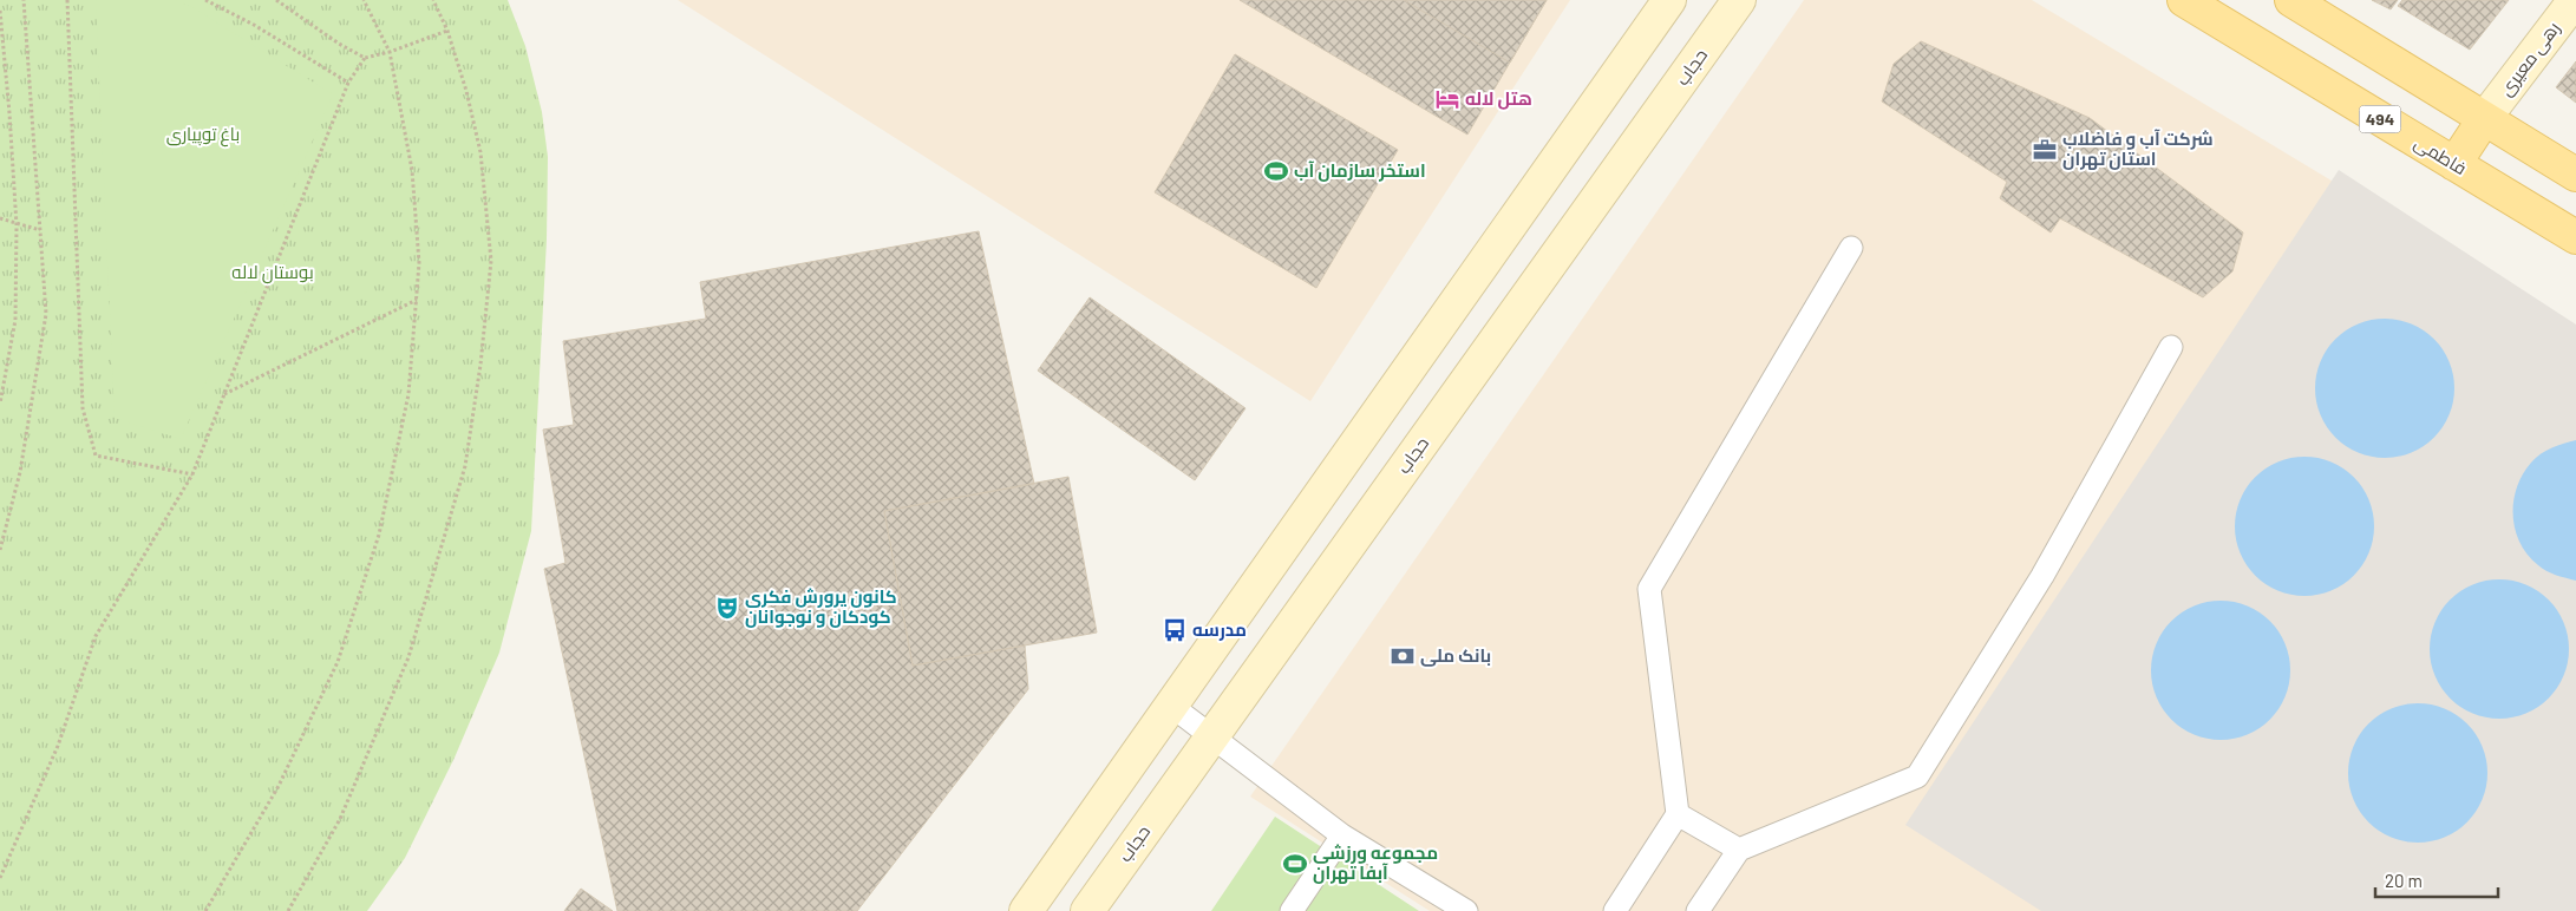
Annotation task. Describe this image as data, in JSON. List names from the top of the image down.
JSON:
{
  "streets": {
    "main road": [
      "رهی معیری",
      "حجاب",
      "494",
      "فاطمی"
    ]
  },
  "parks": ["باغ توپیاری", "بوستان لاله"],
  "places": {
    "hotel": ["هتل لاله"],
    "office": ["شرکت آب و فاضلاب استان تهران"],
    "sports": ["استخر سازمان آب", "مجموعه ورزشی آبفا تهران"],
    "theatre": ["کانون پرورش فکری کودکان و نوجوانان"],
    "bus stop": ["مدرسه"],
    "bank": ["بانک ملی"]
  },
  "scale_bar": "20 m"
}
